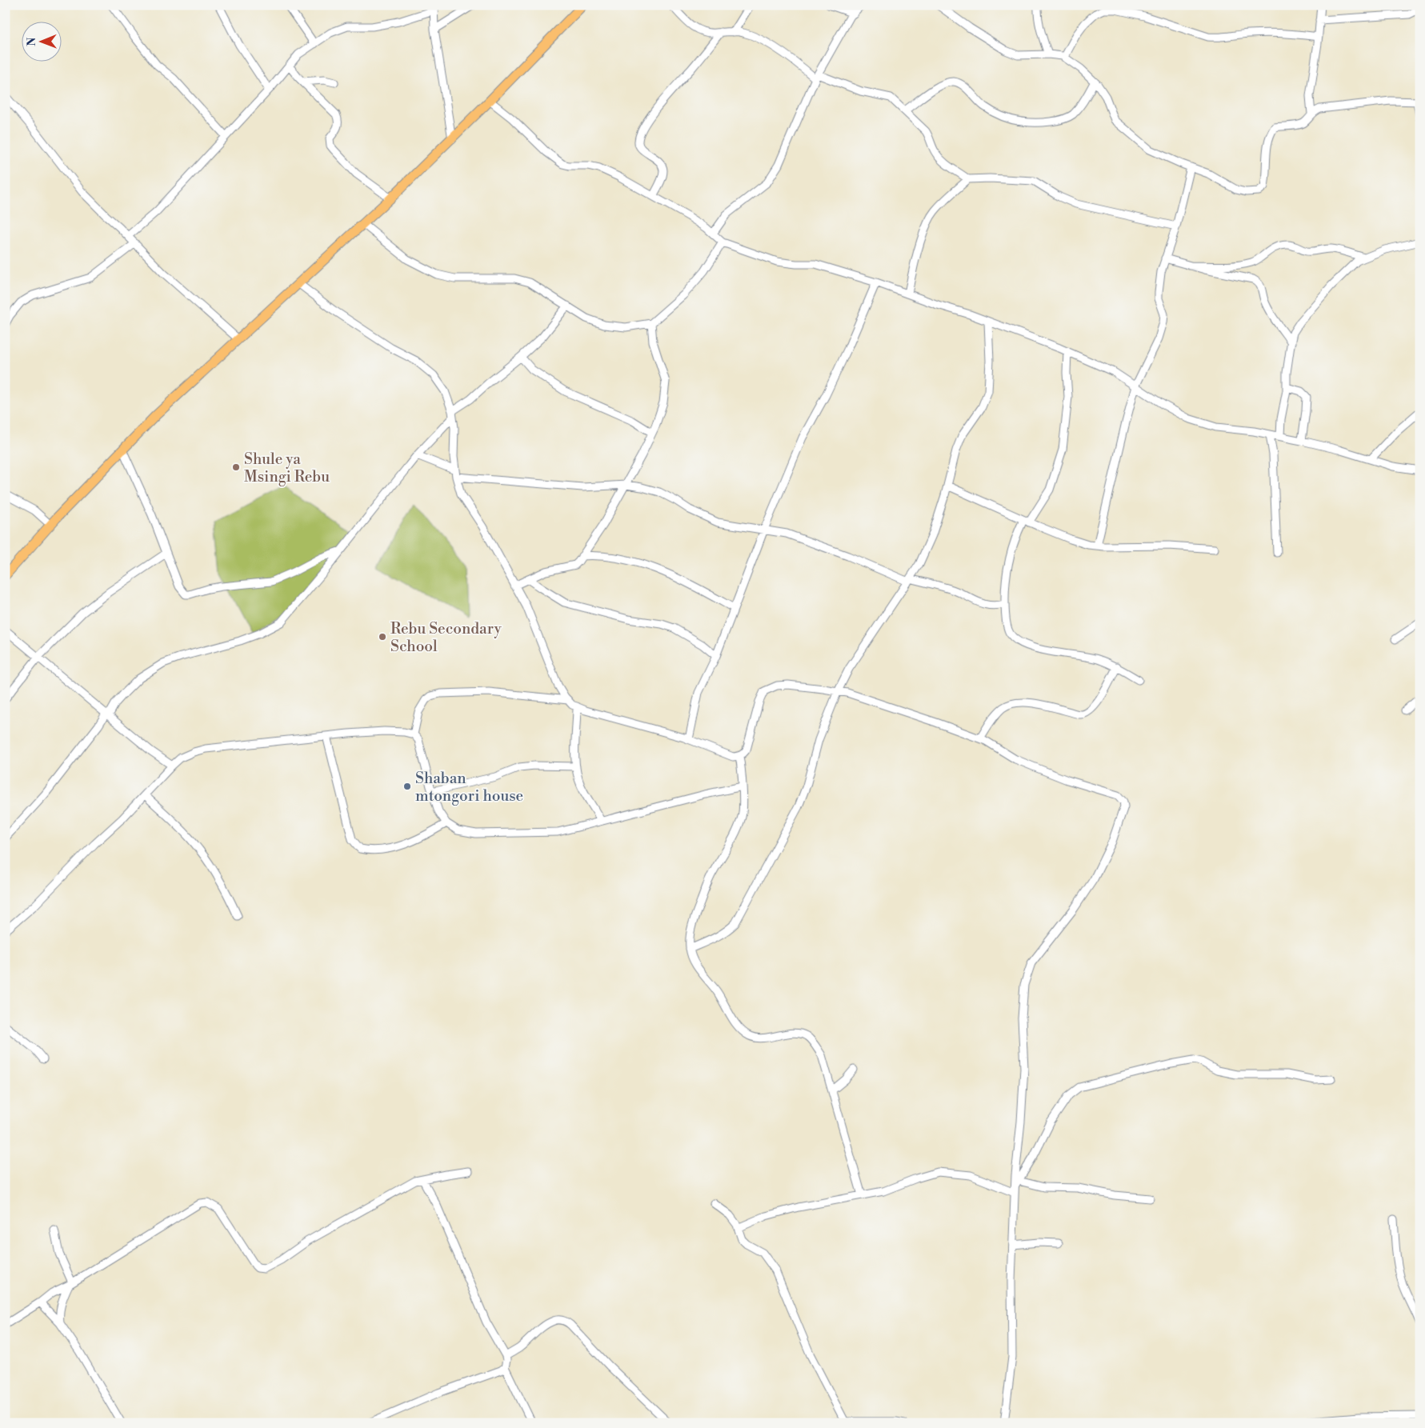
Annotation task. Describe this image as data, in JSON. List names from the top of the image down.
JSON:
{
  "places": ["Shule ya Msingi Rebu", "Rebu Secondary School", "Shaban mtongori house"],
  "north": "left"
}
